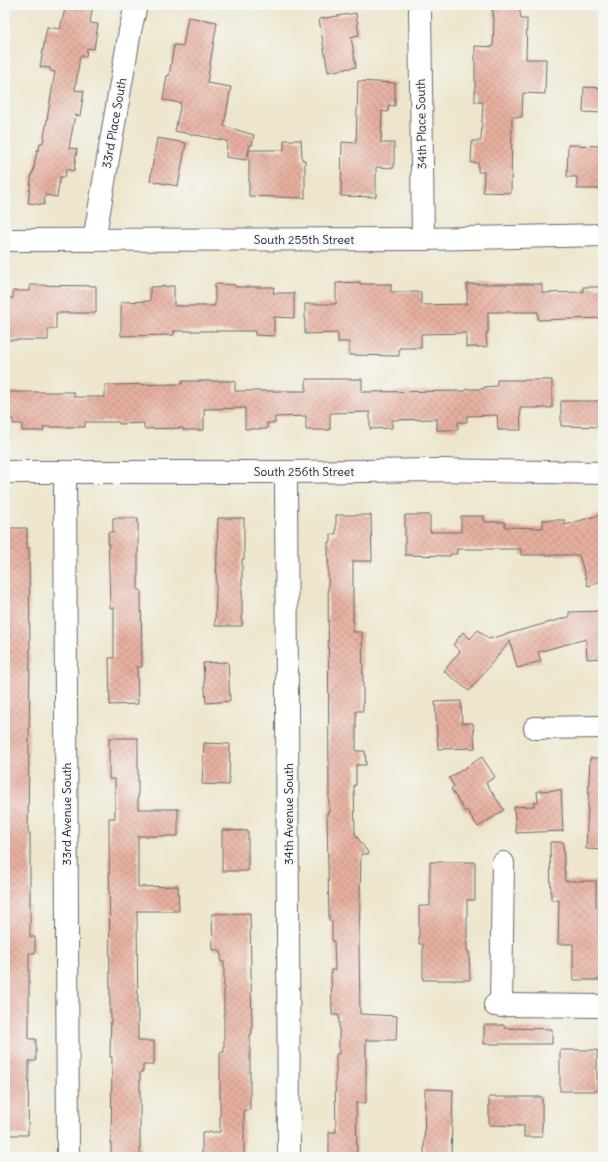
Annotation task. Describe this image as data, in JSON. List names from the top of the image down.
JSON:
{
  "streets": {
    "street": [
      "33rd Place South",
      "34th Place South",
      "South 255th Street",
      "South 256th Street",
      "33rd Avenue South",
      "34th Avenue South"
    ]
  },
  "crossings": [
    ["33rd Place South", "South 255th Street"],
    ["34th Place South", "South 255th Street"],
    ["South 256th Street", "33rd Avenue South"],
    ["South 256th Street", "34th Avenue South"]
  ]
}
